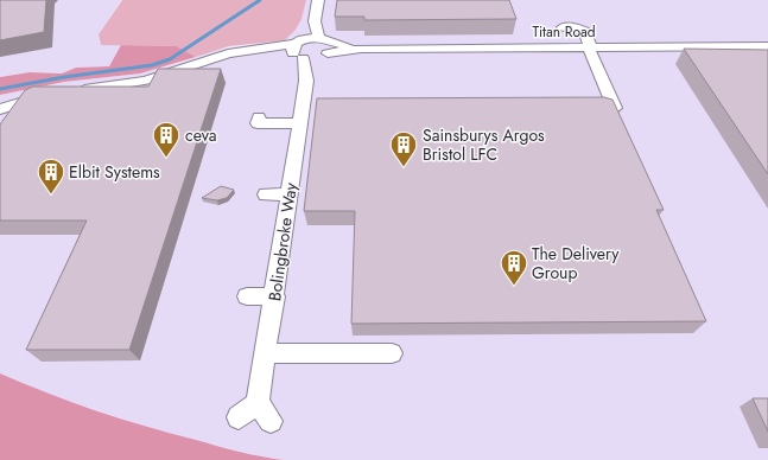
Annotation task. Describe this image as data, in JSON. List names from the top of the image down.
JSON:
{
  "streets": {
    "street": ["Titan Road", "Bolingbroke Way"]
  },
  "crossings": [
    ["Titan Road", "Bolingbroke Way"]
  ],
  "places": {
    "building": [
      "ceva",
      "Sainsburys Argos Bristol LFC",
      "Elbit Systems",
      "The Delivery Group"
    ]
  }
}
